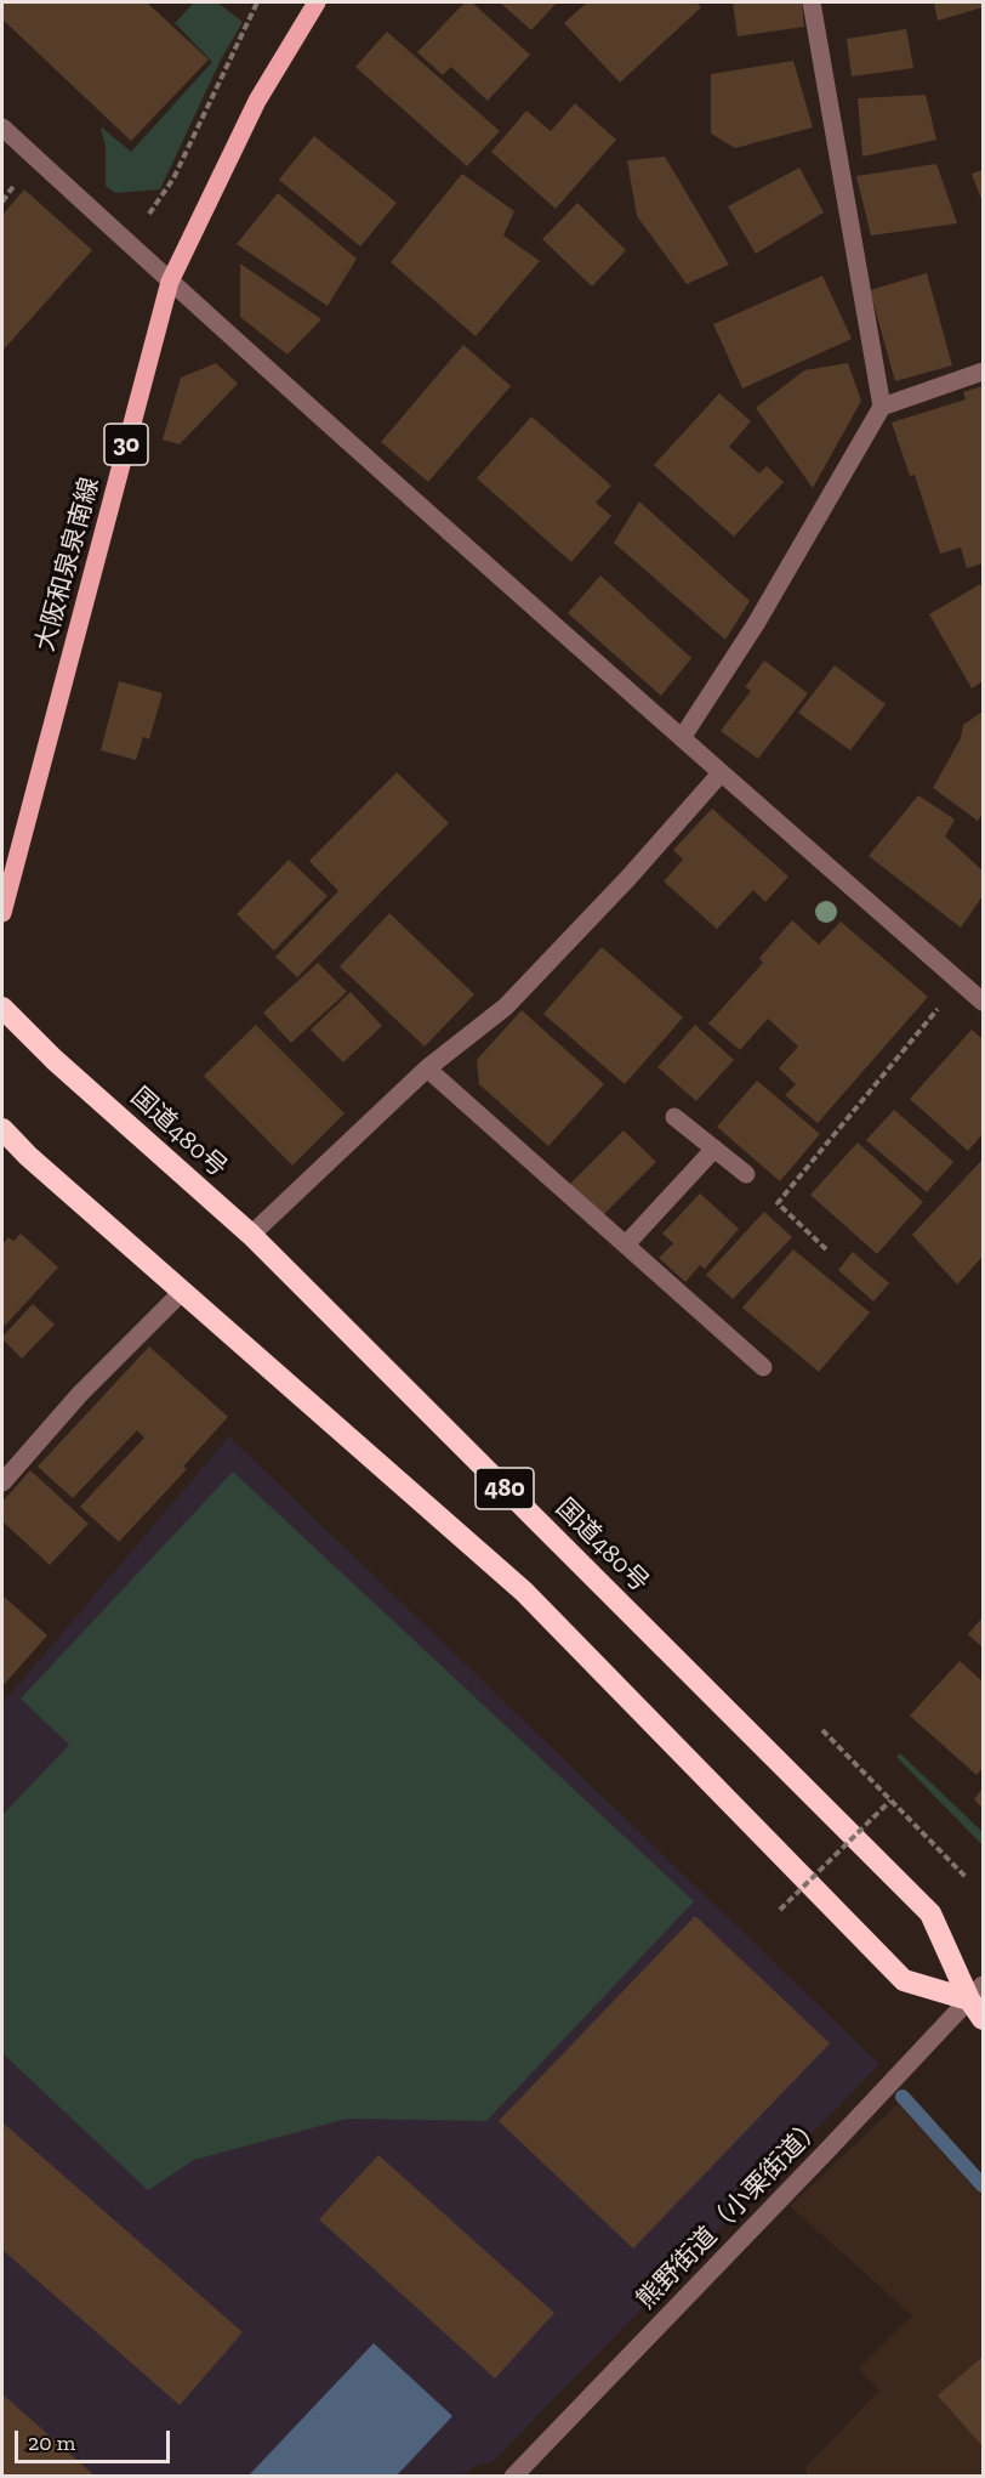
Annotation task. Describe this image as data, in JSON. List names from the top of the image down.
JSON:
{
  "streets": {
    "highway": ["国道480号", "480"],
    "main road": ["30", "大阪和泉泉南線"],
    "street": ["熊野街道（小栗街道）"]
  },
  "crossings": [
    ["国道480号", "480"],
    ["国道480号", "熊野街道（小栗街道）"],
    ["480", "熊野街道（小栗街道）"]
  ],
  "scale_bar": "20 m"
}
